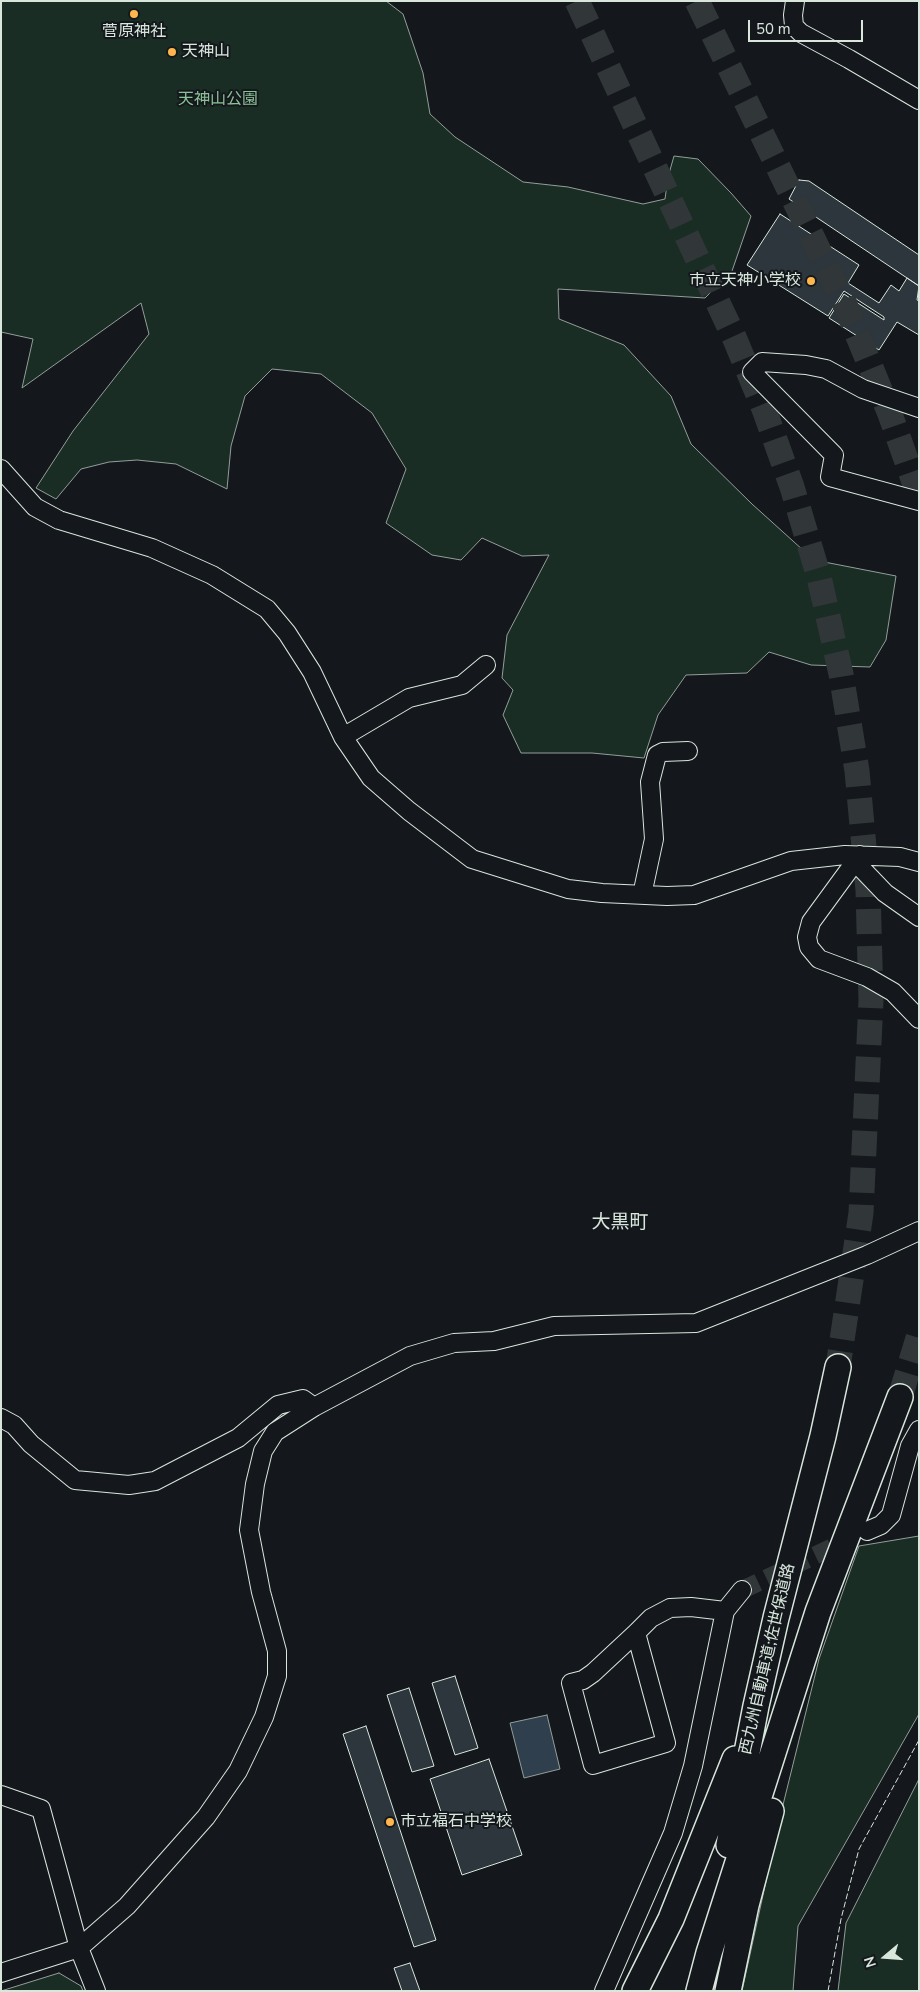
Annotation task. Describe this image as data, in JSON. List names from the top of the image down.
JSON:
{
  "streets": {
    "highway": ["西九州自動車道;佐世保道路"]
  },
  "districts": ["大黒町"],
  "parks": ["天神山公園"],
  "places": [
    "菅原神社",
    "天神山",
    "市立天神小学校",
    "市立福石中学校"
  ],
  "scale_bar": "50 m",
  "north": "left"
}
